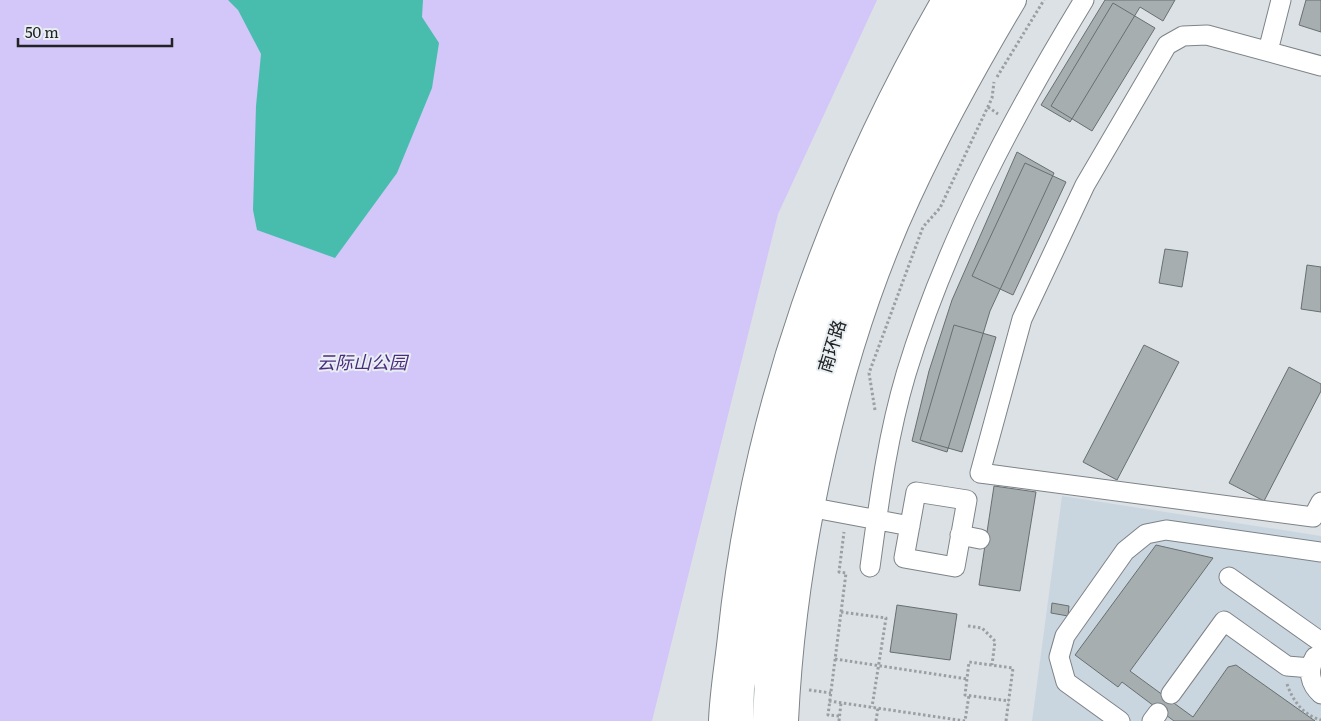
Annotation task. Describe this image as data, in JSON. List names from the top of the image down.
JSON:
{
  "streets": {
    "main road": ["南环路"]
  },
  "parks": ["云际山公园"],
  "scale_bar": "50 m"
}
